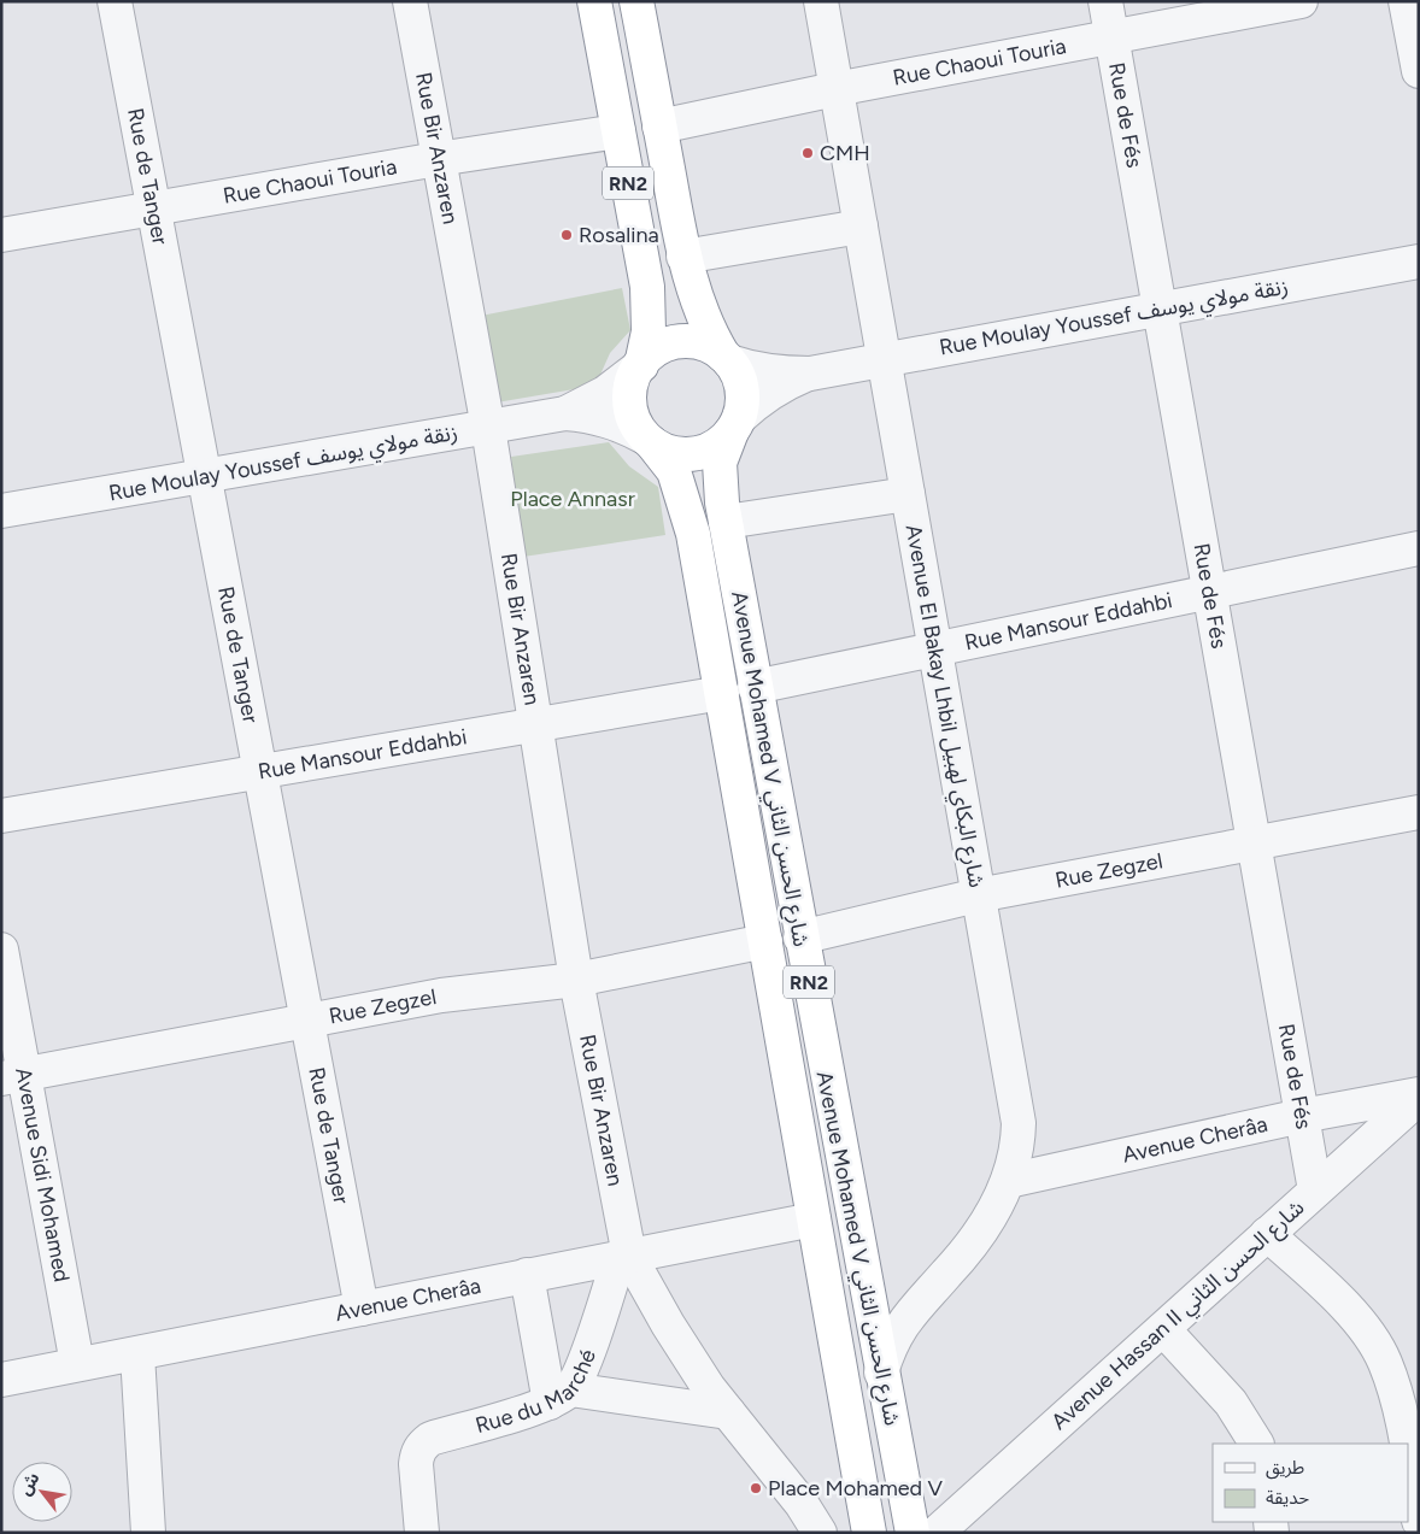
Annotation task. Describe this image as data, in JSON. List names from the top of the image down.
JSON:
{
  "streets": {
    "highway": ["RN2", "Avenue Mohamed V شارع الحسن الثاني"],
    "street": [
      "Rue Chaoui Touria",
      "Rue de Fés",
      "Rue Bir Anzaren",
      "Rue de Tanger",
      "Rue Moulay Youssef زنقة مولاي يوسف",
      "Rue Mansour Eddahbi",
      "Avenue El Bakay Lhbil شارع البكاي لهبيل",
      "Rue Zegzel",
      "Avenue Cherâa",
      "Avenue Sidi Mohamed",
      "Avenue Hassan II شارع الحسن الثاني",
      "Rue du Marché"
    ]
  },
  "crossings": [
    ["Rue Chaoui Touria", "Rue de Fés"],
    ["Rue Chaoui Touria", "Rue Bir Anzaren"],
    ["Rue Chaoui Touria", "Rue de Tanger"],
    ["Rue Chaoui Touria", "Avenue El Bakay Lhbil شارع البكاي لهبيل"],
    ["Rue Chaoui Touria", "Avenue Mohamed V شارع الحسن الثاني"],
    ["Rue de Fés", "Rue Moulay Youssef زنقة مولاي يوسف"],
    ["Rue de Fés", "Rue Mansour Eddahbi"],
    ["Rue de Fés", "Rue Zegzel"],
    ["Rue de Fés", "Avenue Cherâa"],
    ["Rue de Fés", "Avenue Hassan II شارع الحسن الثاني"],
    ["Rue Bir Anzaren", "Rue Moulay Youssef زنقة مولاي يوسف"],
    ["Rue Bir Anzaren", "Rue Mansour Eddahbi"],
    ["Rue Bir Anzaren", "Rue Zegzel"],
    ["Rue Bir Anzaren", "Avenue Cherâa"],
    ["Rue Bir Anzaren", "Rue du Marché"],
    ["Rue de Tanger", "Rue Moulay Youssef زنقة مولاي يوسف"],
    ["Rue de Tanger", "Rue Mansour Eddahbi"],
    ["Rue de Tanger", "Rue Zegzel"],
    ["Rue de Tanger", "Avenue Cherâa"],
    ["Rue Moulay Youssef زنقة مولاي يوسف", "Avenue El Bakay Lhbil شارع البكاي لهبيل"],
    ["Rue Mansour Eddahbi", "Avenue El Bakay Lhbil شارع البكاي لهبيل"],
    ["Rue Mansour Eddahbi", "Avenue Mohamed V شارع الحسن الثاني"],
    ["Avenue El Bakay Lhbil شارع البكاي لهبيل", "Avenue Mohamed V شارع الحسن الثاني"],
    ["Avenue El Bakay Lhbil شارع البكاي لهبيل", "Rue Zegzel"],
    ["Avenue El Bakay Lhbil شارع البكاي لهبيل", "Avenue Cherâa"],
    ["Avenue Mohamed V شارع الحسن الثاني", "Rue Zegzel"],
    ["Avenue Mohamed V شارع الحسن الثاني", "Avenue Cherâa"],
    ["Rue Zegzel", "Avenue Sidi Mohamed"],
    ["Avenue Cherâa", "Avenue Sidi Mohamed"],
    ["Avenue Cherâa", "Avenue Hassan II شارع الحسن الثاني"],
    ["Avenue Cherâa", "Rue du Marché"]
  ],
  "parks": ["Place Annasr"],
  "places": ["CMH", "Rosalina", "Place Mohamed V"],
  "legend": ["طريق", "حديقة"],
  "north": "top left"
}
